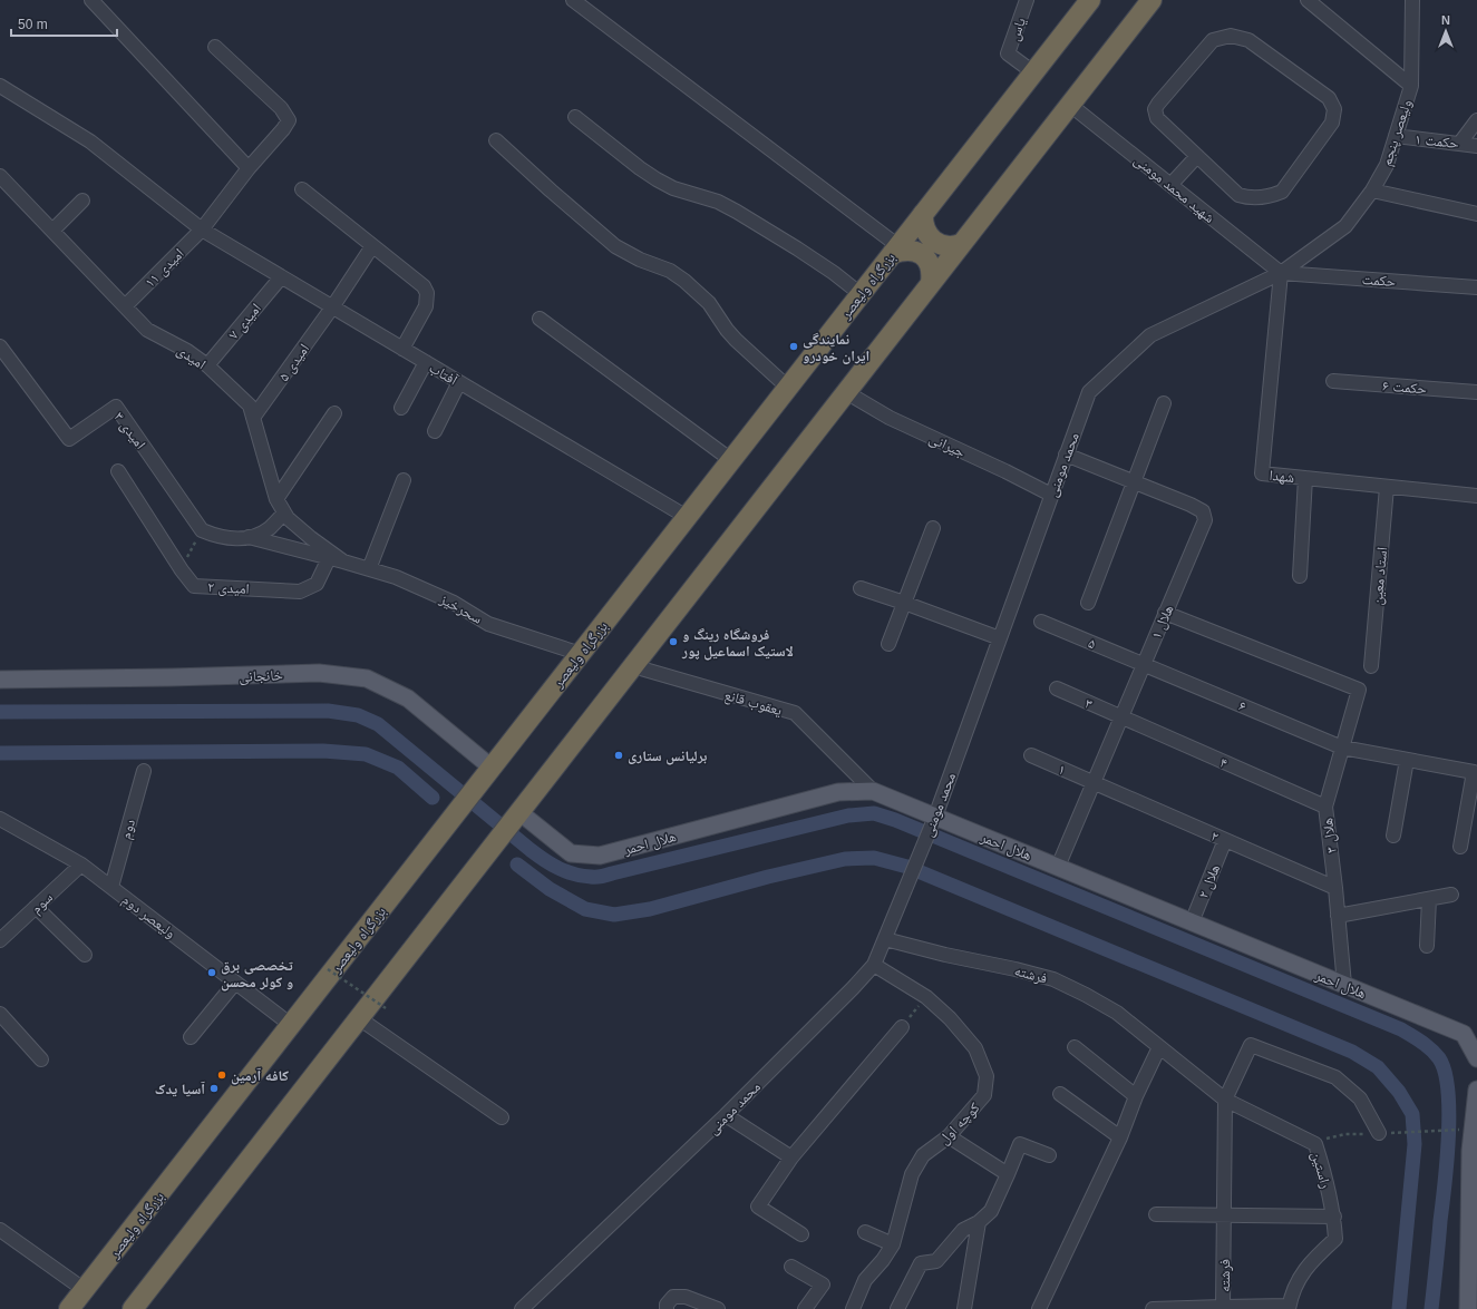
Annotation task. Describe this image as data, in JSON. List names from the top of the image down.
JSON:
{
  "streets": {
    "highway": ["بزرگراه ولیعصر"],
    "main road": ["خانجانی", "هلال احمر"],
    "street": [
      "یاس",
      "ولیعصر پنجم",
      "حکمت ۱",
      "شهید محمد مومنی",
      "امیدی ۱۱",
      "حکمت",
      "امیدی ۷",
      "امیدی",
      "امیدی ۵",
      "آفتاب",
      "حکمت ۶",
      "امیدی ۳",
      "جیرانی",
      "محمد مومنی",
      "شهدا",
      "استاد معین",
      "امیدی ۲",
      "سحرخیز",
      "هلال ۱",
      "۵",
      "یعقوب قانع",
      "۳",
      "۶",
      "۴",
      "۱",
      "دوم",
      "۲",
      "هلال ۳",
      "هلال ۲",
      "سوم",
      "ولیعصر دوم",
      "فرشته",
      "کوچه اول",
      "راستین"
    ]
  },
  "crossings": [
    ["یاس", "بزرگراه ولیعصر"],
    ["ولیعصر پنجم", "حکمت ۱"],
    ["ولیعصر پنجم", "شهید محمد مومنی"],
    ["ولیعصر پنجم", "حکمت"],
    ["ولیعصر پنجم", "محمد مومنی"],
    ["ولیعصر پنجم", "شهدا"],
    ["شهید محمد مومنی", "حکمت"],
    ["شهید محمد مومنی", "محمد مومنی"],
    ["شهید محمد مومنی", "شهدا"],
    ["امیدی ۱۱", "امیدی"],
    ["امیدی ۱۱", "آفتاب"],
    ["حکمت", "محمد مومنی"],
    ["حکمت", "شهدا"],
    ["بزرگراه ولیعصر", "آفتاب"],
    ["بزرگراه ولیعصر", "سحرخیز"],
    ["بزرگراه ولیعصر", "خانجانی"],
    ["بزرگراه ولیعصر", "ولیعصر دوم"],
    ["امیدی ۷", "امیدی"],
    ["امیدی ۷", "آفتاب"],
    ["امیدی", "امیدی ۵"],
    ["امیدی", "سحرخیز"],
    ["امیدی ۵", "آفتاب"],
    ["جیرانی", "محمد مومنی"],
    ["محمد مومنی", "شهدا"],
    ["محمد مومنی", "هلال ۱"],
    ["محمد مومنی", "هلال احمر"],
    ["محمد مومنی", "فرشته"],
    ["محمد مومنی", "کوچه اول"],
    ["شهدا", "استاد معین"],
    ["هلال ۱", "۵"],
    ["هلال ۱", "۳"],
    ["هلال ۱", "۶"],
    ["هلال ۱", "۴"],
    ["هلال ۱", "۱"],
    ["هلال ۱", "۲"],
    ["هلال ۱", "هلال ۳"],
    ["هلال ۱", "هلال احمر"],
    ["۵", "۶"],
    ["یعقوب قانع", "هلال احمر"],
    ["۳", "۴"],
    ["۶", "هلال ۳"],
    ["۴", "هلال ۳"],
    ["۱", "۲"],
    ["دوم", "ولیعصر دوم"],
    ["۲", "هلال ۳"],
    ["۲", "هلال ۲"],
    ["هلال ۳", "هلال احمر"],
    ["هلال احمر", "هلال ۲"],
    ["سوم", "ولیعصر دوم"],
    ["فرشته", "راستین"]
  ],
  "places": [
    "نمایندگی ایران خودرو",
    "فروشگاه رینگ و لاستیک اسماعیل پور",
    "برلیانس ستاری",
    "تخصصی برق و کولر محسن",
    "کافه آرمین",
    "آسیا یدک"
  ],
  "scale_bar": "50 m",
  "north": "top"
}
